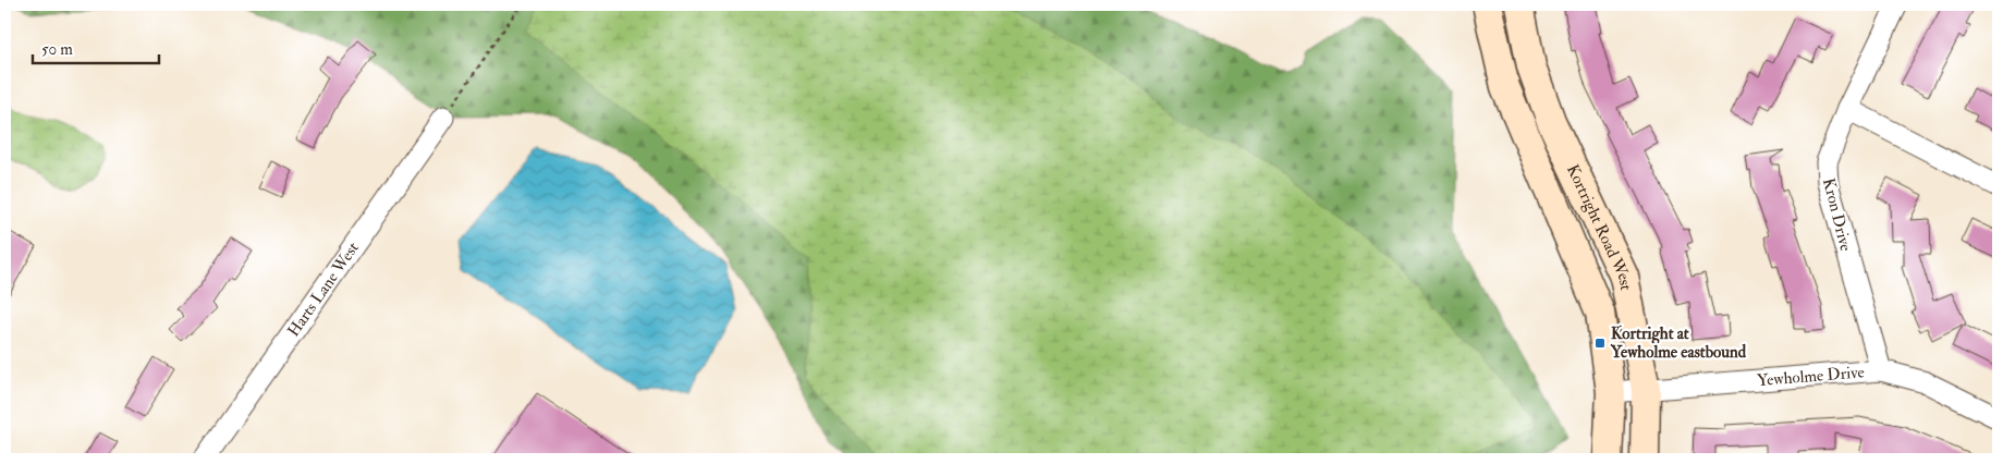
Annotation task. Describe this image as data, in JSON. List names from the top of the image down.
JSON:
{
  "streets": {
    "street": [
      "Kron Drive",
      "Kortright Road West",
      "Harts Lane West",
      "Yewholme Drive"
    ]
  },
  "crossings": [
    ["Kron Drive", "Yewholme Drive"],
    ["Kortright Road West", "Yewholme Drive"]
  ],
  "places": {
    "transit": ["Kortright at Yewholme eastbound"]
  },
  "scale_bar": "50 m"
}
